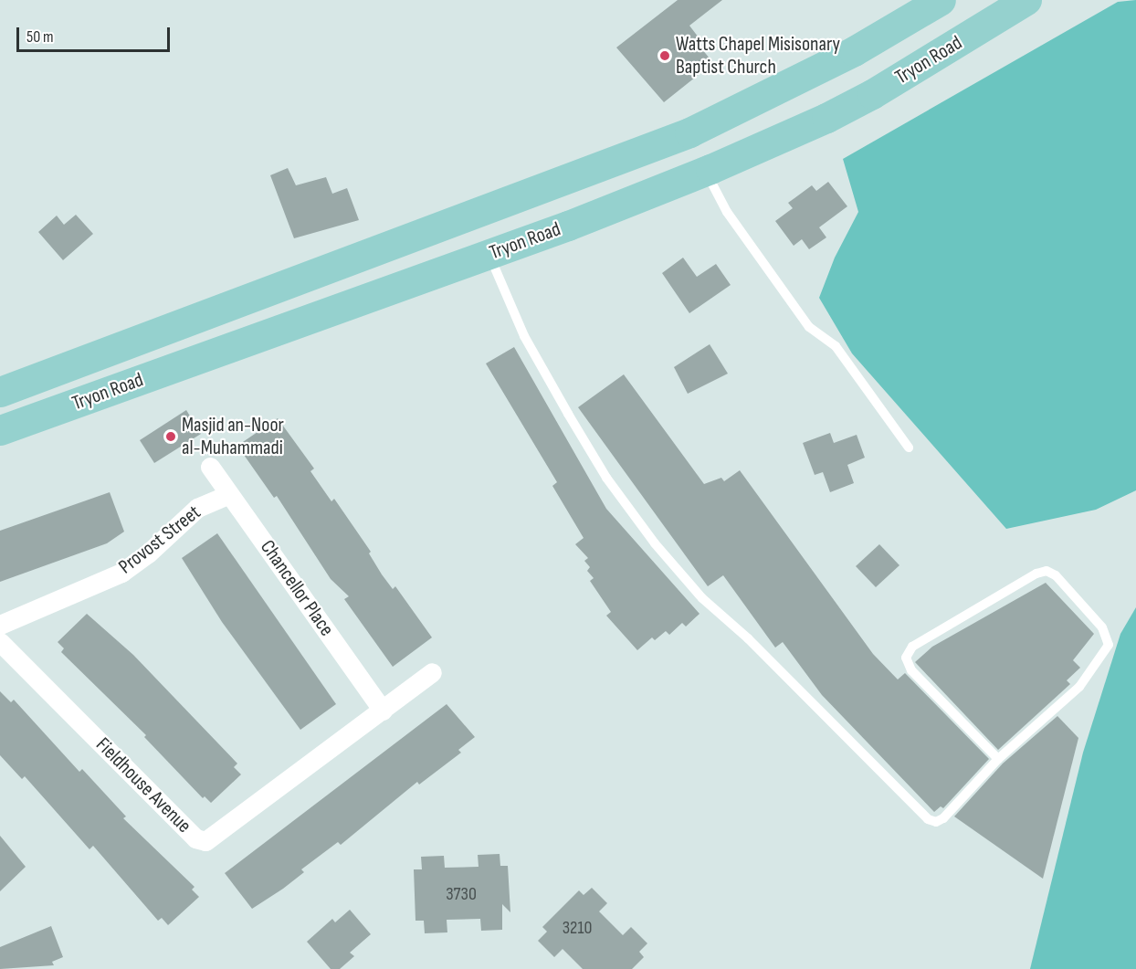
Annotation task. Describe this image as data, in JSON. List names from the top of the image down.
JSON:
{
  "streets": {
    "main road": ["Tryon Road"],
    "street": ["Provost Street", "Chancellor Place", "Fieldhouse Avenue"]
  },
  "crossings": [
    ["Provost Street", "Chancellor Place"],
    ["Chancellor Place", "Fieldhouse Avenue"]
  ],
  "places": ["Watts Chapel Misisonary Baptist Church", "Masjid an-Noor al-Muhammadi"],
  "house_numbers": ["3730", "3210"],
  "scale_bar": "50 m"
}
